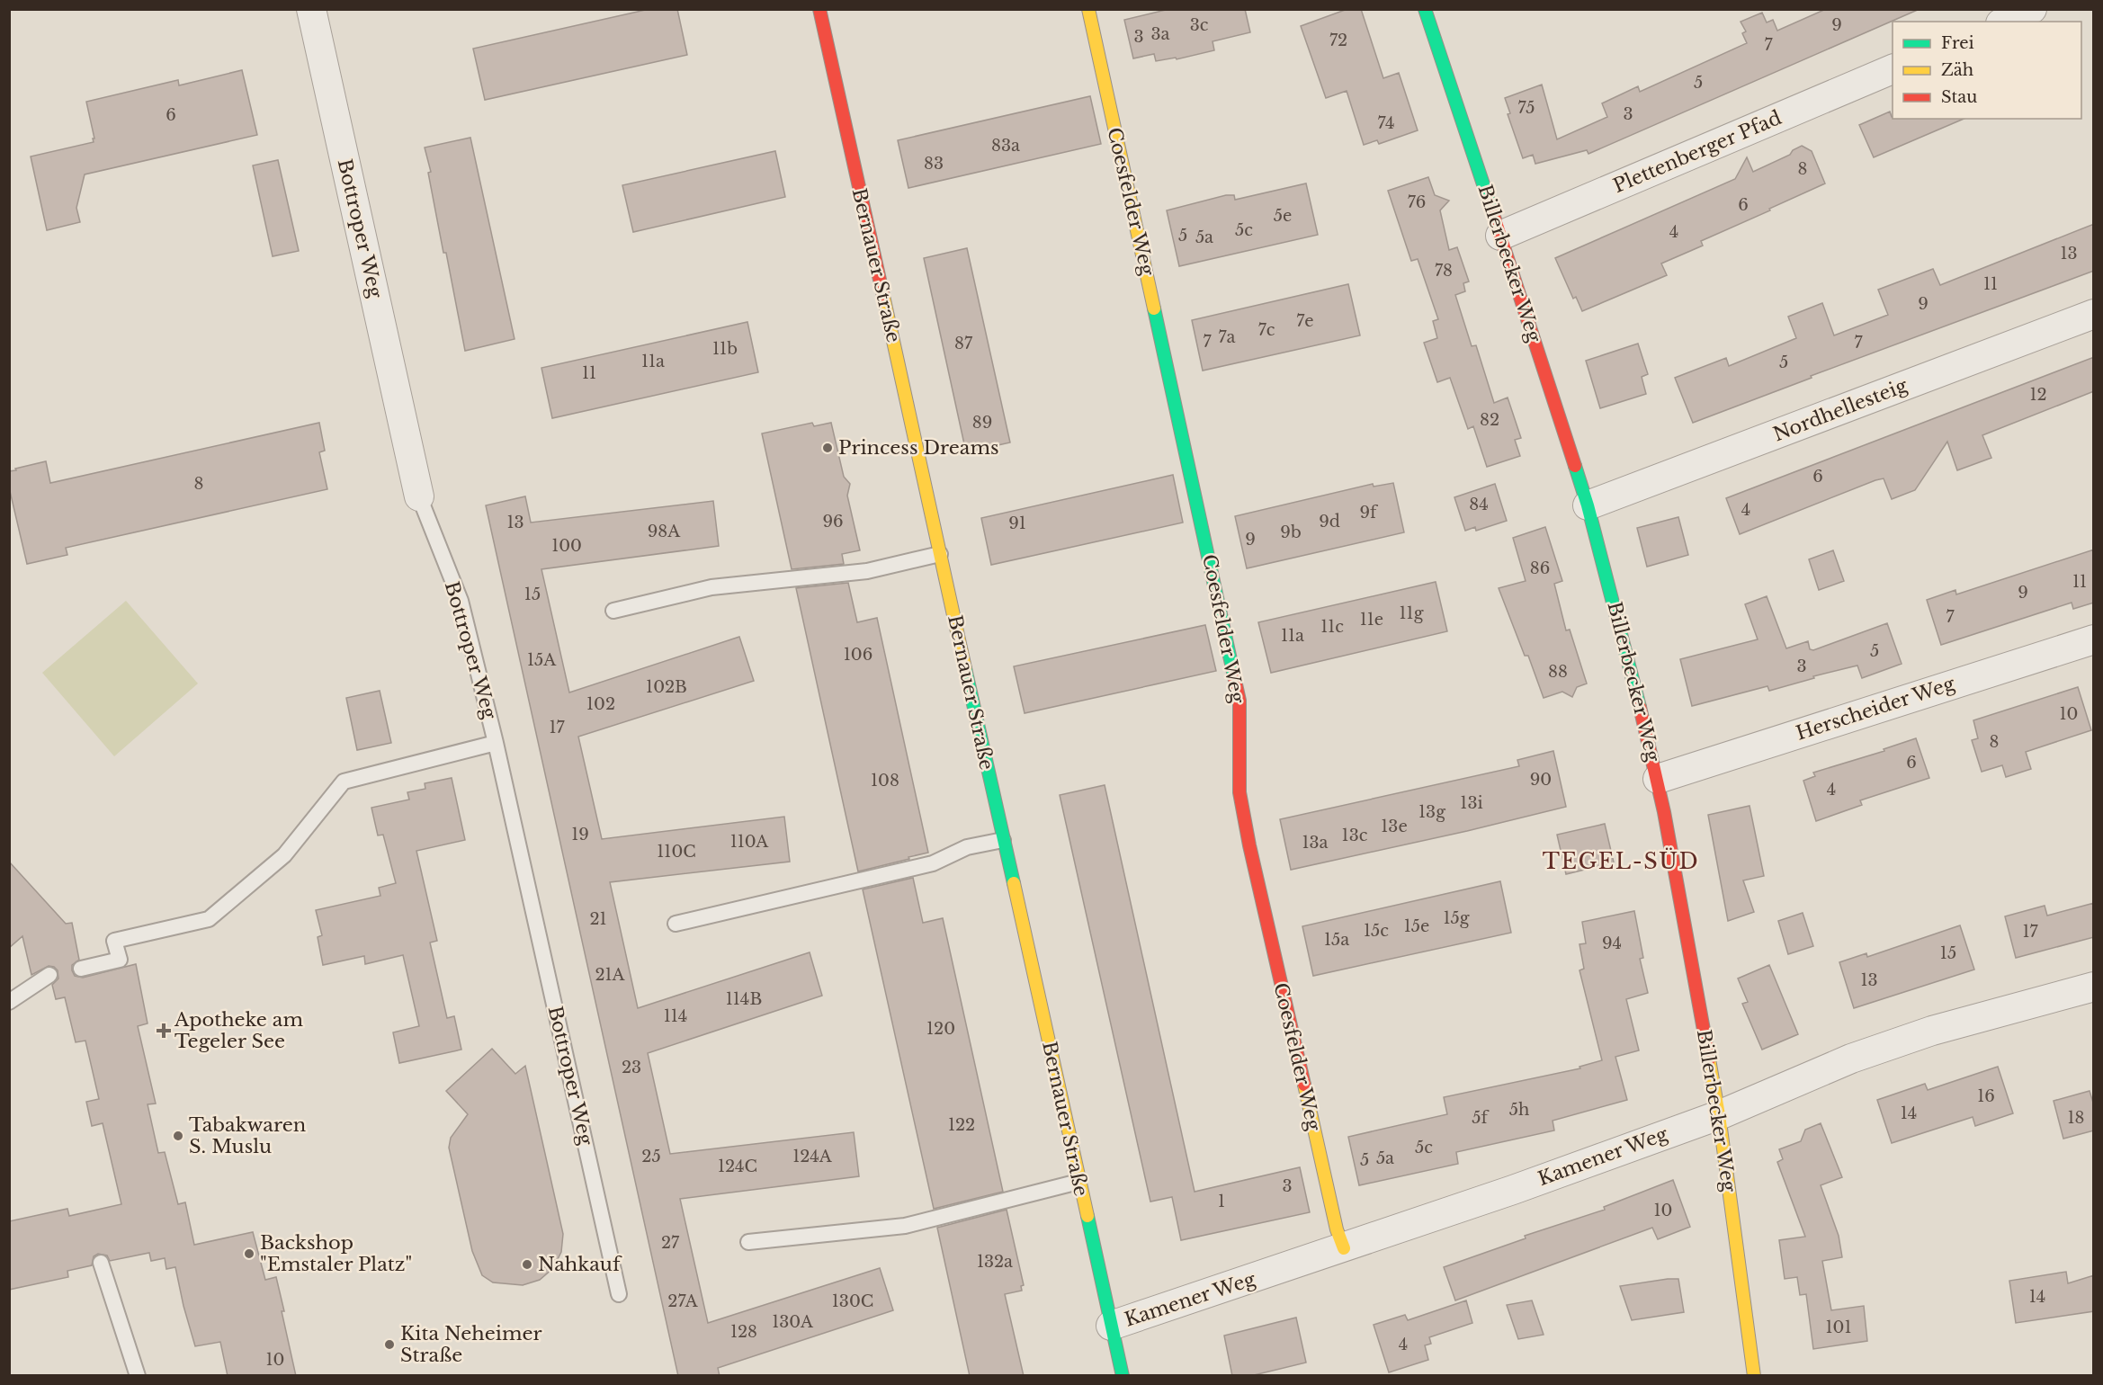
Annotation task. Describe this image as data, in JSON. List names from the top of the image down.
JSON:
{
  "streets": {
    "street": [
      "Plettenberger Pfad",
      "Coesfelder Weg",
      "Bottroper Weg",
      "Billerbecker Weg",
      "Bernauer Straße",
      "Nordhellesteig",
      "Herscheider Weg",
      "Kamener Weg"
    ]
  },
  "crossings": [
    ["Plettenberger Pfad", "Billerbecker Weg"],
    ["Coesfelder Weg", "Kamener Weg"],
    ["Billerbecker Weg", "Nordhellesteig"],
    ["Billerbecker Weg", "Herscheider Weg"],
    ["Billerbecker Weg", "Kamener Weg"],
    ["Bernauer Straße", "Kamener Weg"]
  ],
  "districts": ["TEGEL-SÜD"],
  "places": {
    "other": [
      "Princess Dreams",
      "Tabakwaren S. Muslu",
      "Backshop \"Emstaler Platz\"",
      "Nahkauf",
      "Kita Neheimer Straße"
    ],
    "health": ["Apotheke am Tegeler See"]
  },
  "house_numbers": [
    "3c",
    "9",
    "3a",
    "3",
    "72",
    "7",
    "5",
    "75",
    "3",
    "6",
    "74",
    "83a",
    "83",
    "8",
    "76",
    "6",
    "5e",
    "5c",
    "4",
    "5",
    "5a",
    "13",
    "78",
    "11",
    "9",
    "7e",
    "7c",
    "7a",
    "7",
    "7",
    "87",
    "11b",
    "11a",
    "5",
    "11",
    "12",
    "82",
    "89",
    "6",
    "8",
    "84",
    "4",
    "9f",
    "96",
    "9d",
    "13",
    "91",
    "98A",
    "9b",
    "9",
    "100",
    "86",
    "11",
    "9",
    "15",
    "11g",
    "7",
    "11e",
    "11c",
    "11a",
    "5",
    "106",
    "15A",
    "3",
    "88",
    "102B",
    "102",
    "10",
    "17",
    "8",
    "6",
    "90",
    "108",
    "4",
    "13i",
    "13g",
    "13e",
    "19",
    "13c",
    "110A",
    "13a",
    "110C",
    "15g",
    "21",
    "15e",
    "15c",
    "17",
    "15a",
    "94",
    "15",
    "21A",
    "13",
    "114B",
    "114",
    "120",
    "23",
    "16",
    "5h",
    "14",
    "5f",
    "18",
    "122",
    "5c",
    "25",
    "124A",
    "5a",
    "5",
    "124C",
    "3",
    "1",
    "10",
    "27",
    "132a",
    "14",
    "27A",
    "130C",
    "130A",
    "101",
    "128",
    "4",
    "10"
  ],
  "legend": ["Frei", "Zäh", "Stau"]
}
